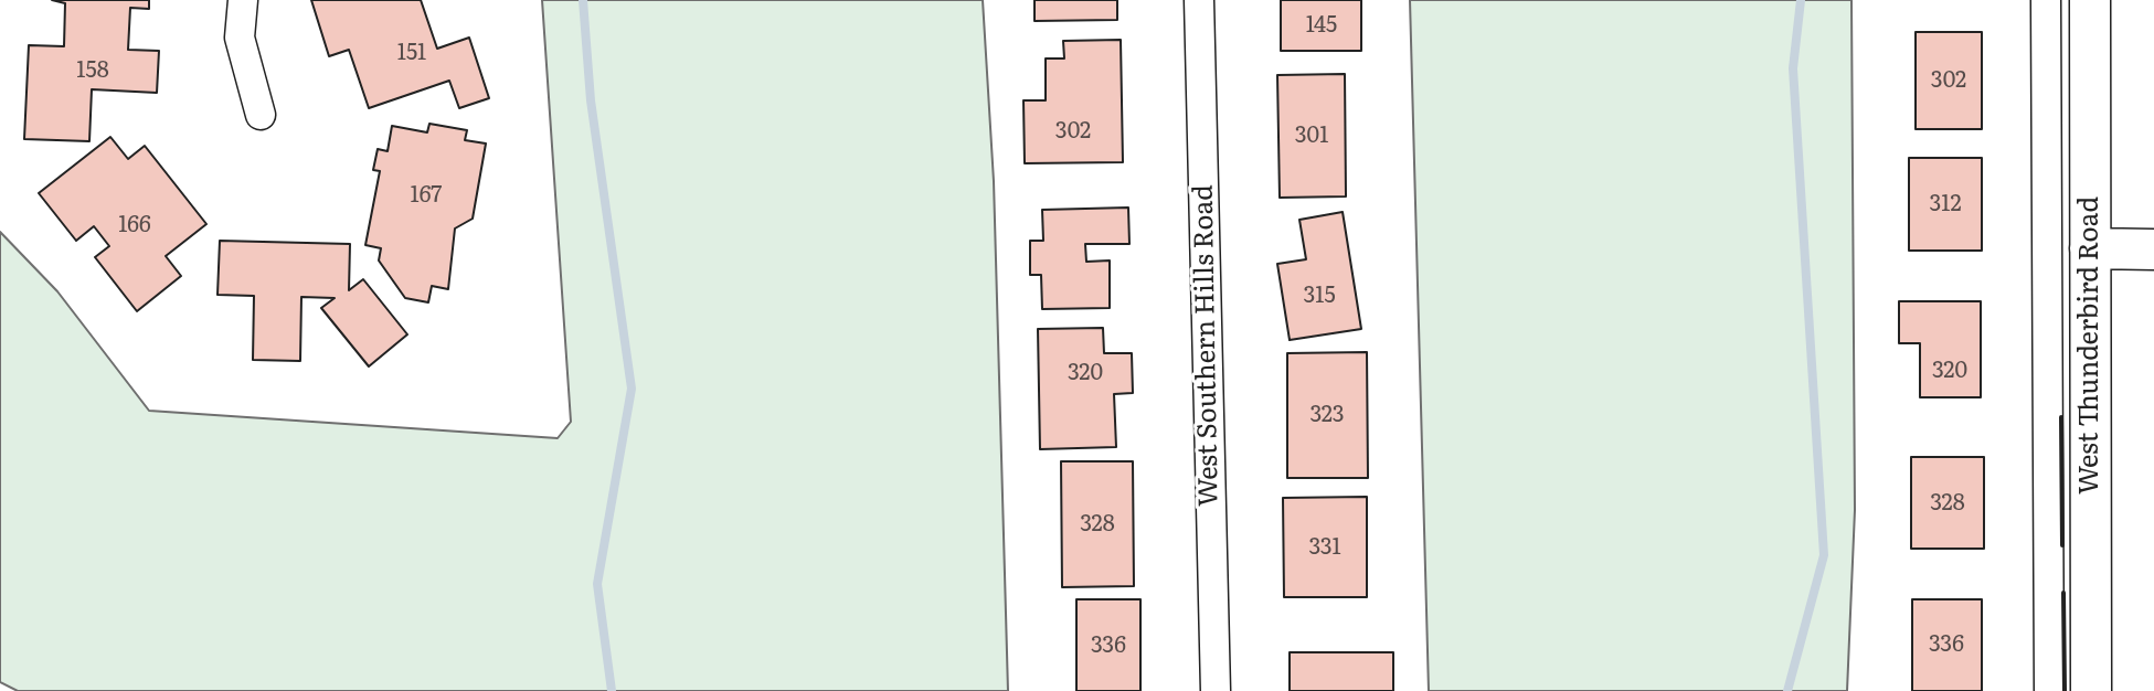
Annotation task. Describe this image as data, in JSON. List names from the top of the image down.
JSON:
{
  "streets": {
    "main road": ["West Thunderbird Road"],
    "street": ["West Southern Hills Road"]
  },
  "house_numbers": [
    "145",
    "151",
    "158",
    "302",
    "302",
    "301",
    "167",
    "312",
    "166",
    "315",
    "320",
    "320",
    "323",
    "328",
    "328",
    "331",
    "336",
    "336"
  ]
}
